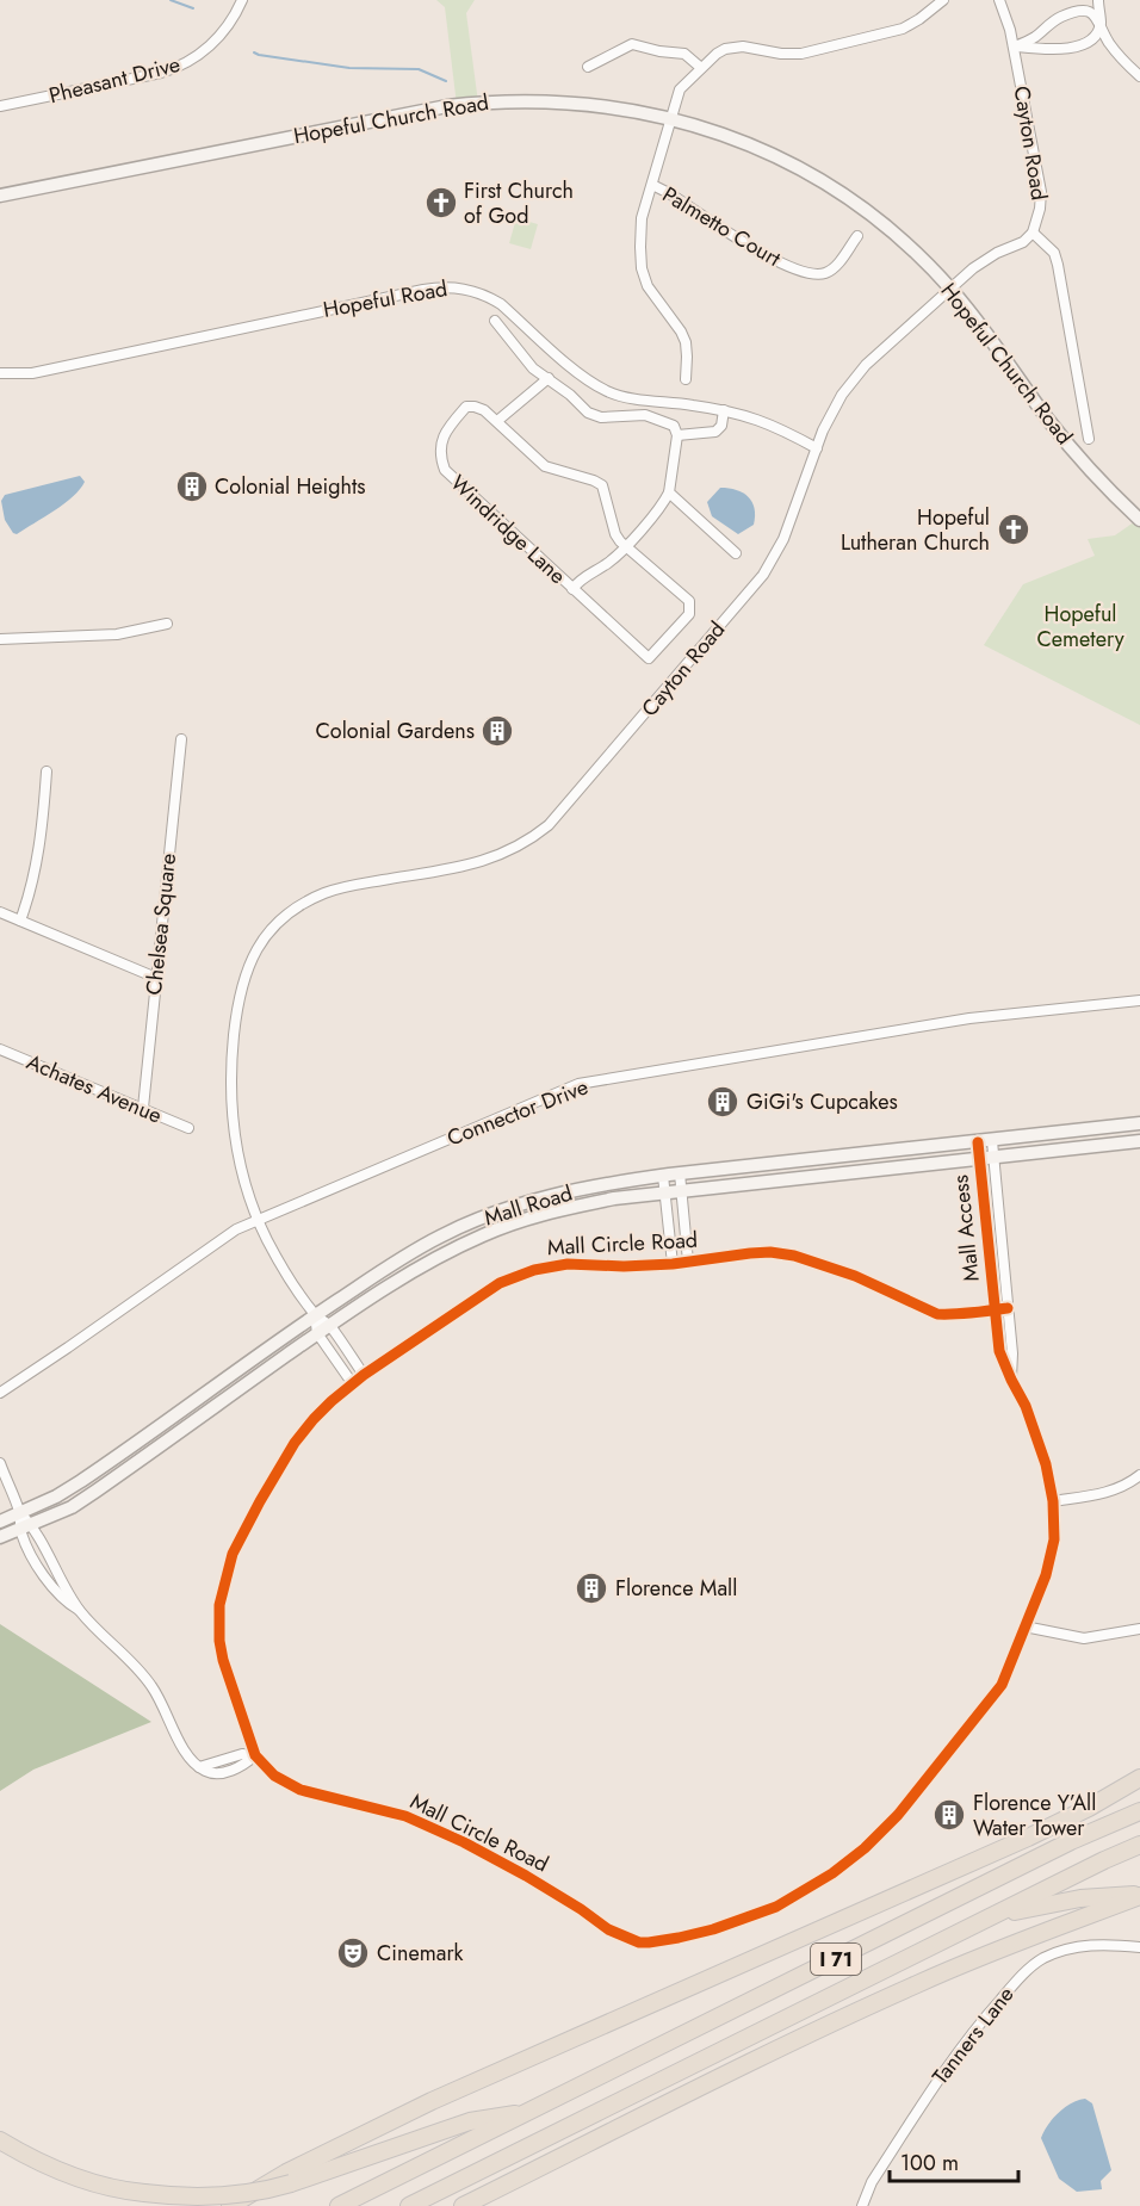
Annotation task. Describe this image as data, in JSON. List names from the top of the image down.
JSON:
{
  "streets": {
    "highway": ["I 71"],
    "main road": ["Hopeful Church Road", "Mall Road"],
    "street": [
      "Pheasant Drive",
      "Cayton Road",
      "Palmetto Court",
      "Hopeful Road",
      "Windridge Lane",
      "Chelsea Square",
      "Achates Avenue",
      "Connector Drive",
      "Mall Access",
      "Mall Circle Road",
      "Tanners Lane"
    ]
  },
  "crossings": [
    ["Hopeful Church Road", "Cayton Road"],
    ["Hopeful Church Road", "Palmetto Court"],
    ["Cayton Road", "Hopeful Road"],
    ["Cayton Road", "Connector Drive"],
    ["Cayton Road", "Mall Road"],
    ["Chelsea Square", "Achates Avenue"],
    ["Mall Road", "Mall Access"],
    ["Mall Access", "Mall Circle Road"]
  ],
  "parks": ["Hopeful Cemetery"],
  "places": {
    "church": ["First Church of God", "Hopeful Lutheran Church"],
    "building": [
      "Colonial Heights",
      "Colonial Gardens",
      "GiGi's Cupcakes",
      "Florence Mall",
      "Florence Y’All Water Tower"
    ],
    "theatre": ["Cinemark"]
  },
  "scale_bar": "100 m"
}
